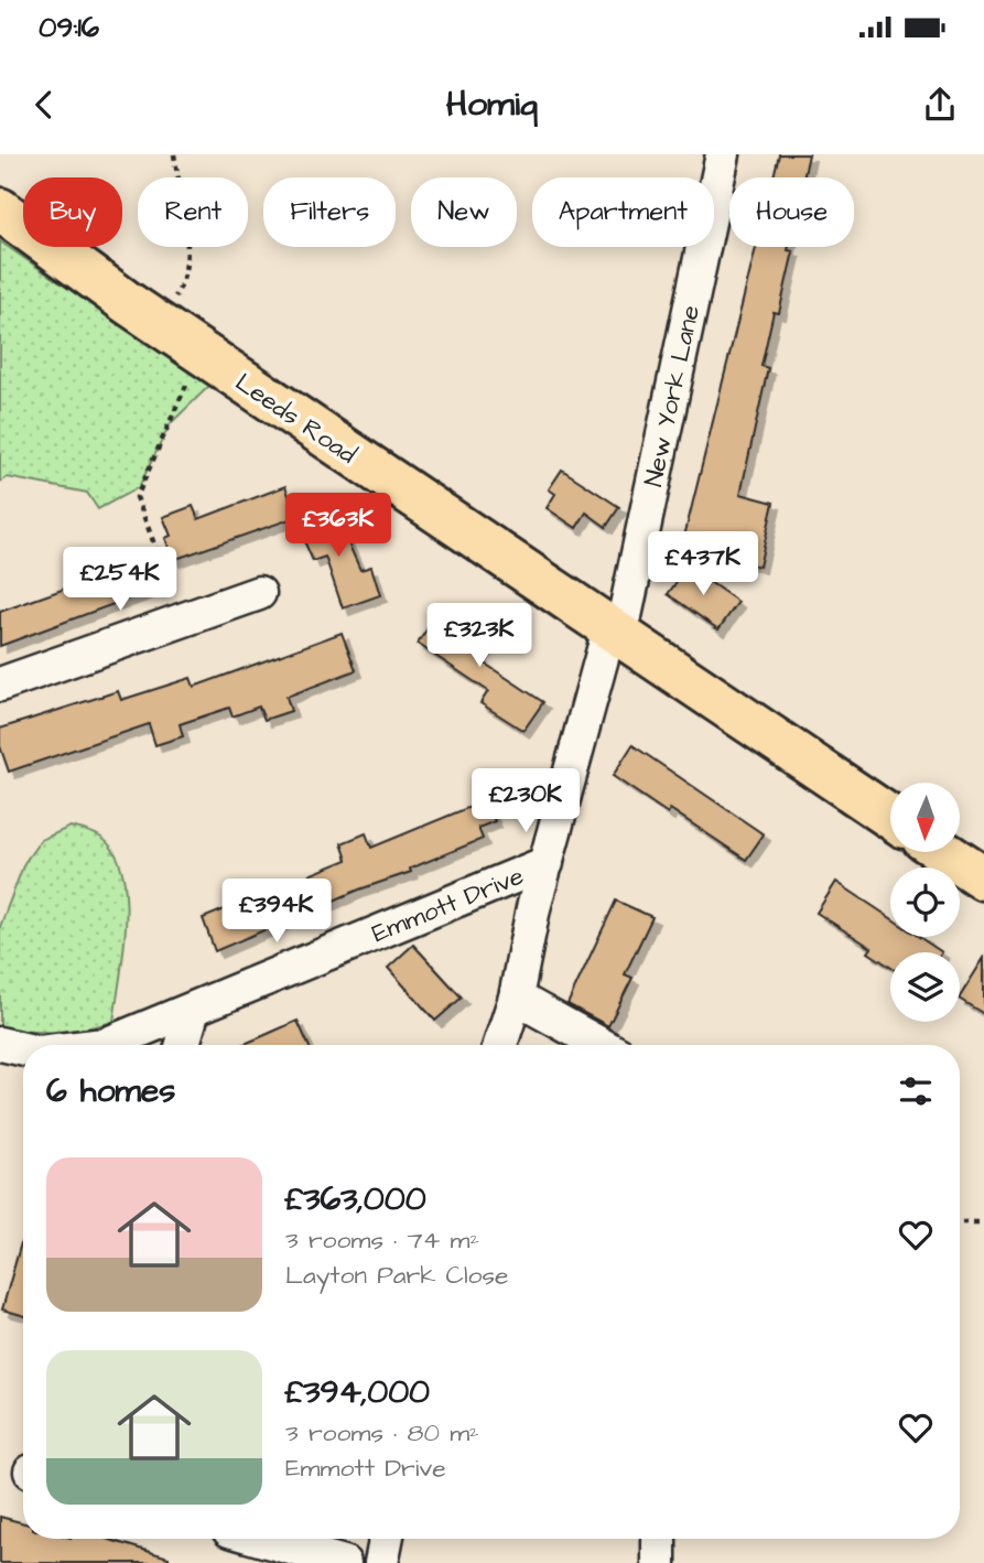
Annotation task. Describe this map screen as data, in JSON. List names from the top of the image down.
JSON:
{
  "streets": {
    "main road": ["Leeds Road"],
    "street": ["New York Lane", "Emmott Drive"]
  },
  "crossings": [
    ["New York Lane", "Leeds Road"],
    ["New York Lane", "Emmott Drive"]
  ],
  "north": "bottom",
  "page": {
    "status": "09:16",
    "header": "Homiq",
    "chip": [
      "Buy",
      "Rent",
      "Filters",
      "New",
      "Apartment",
      "House"
    ],
    "price": [
      "£363K",
      "£437K",
      "£254K",
      "£323K",
      "£230K",
      "£394K"
    ],
    "heading": "6 homes",
    "list": [
      {
        "name": "£363,000",
        "note": "3 rooms · 74 m² · Layton Park Close"
      },
      {
        "name": "£394,000",
        "note": "3 rooms · 80 m² · Emmott Drive"
      }
    ]
  }
}
